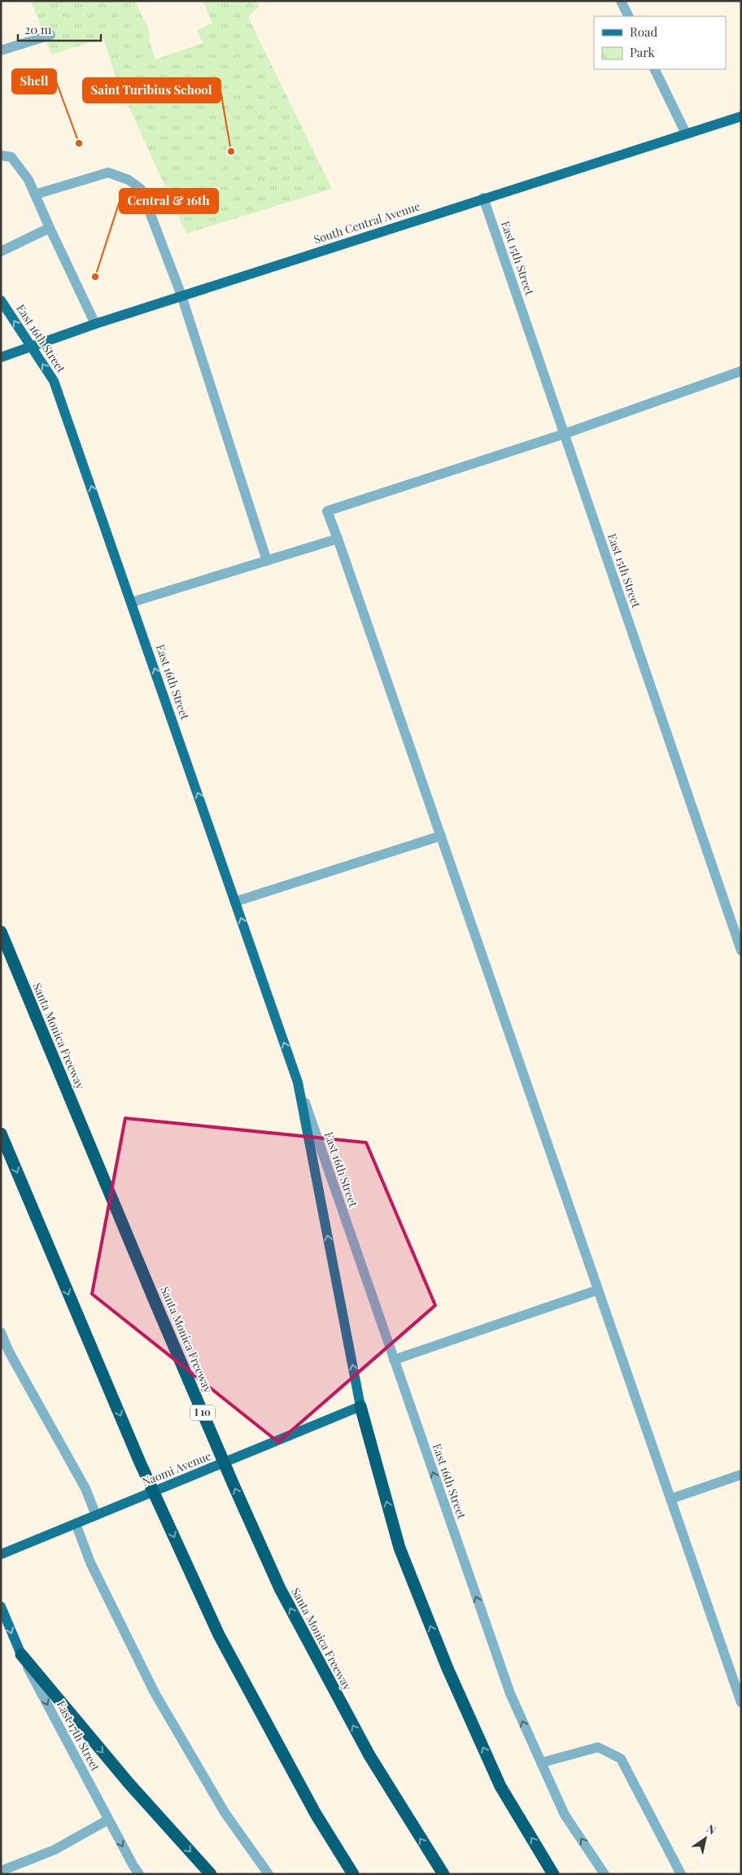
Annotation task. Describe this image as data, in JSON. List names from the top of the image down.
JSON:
{
  "streets": {
    "highway": ["Santa Monica Freeway", "I 10"],
    "main road": [
      "South Central Avenue",
      "East 16th Street",
      "Naomi Avenue",
      "East 17th Street"
    ],
    "street": ["East 15th Street"]
  },
  "crossings": [
    ["South Central Avenue", "East 15th Street"],
    ["South Central Avenue", "East 16th Street"],
    ["East 16th Street", "Naomi Avenue"]
  ],
  "one_way": ["East 16th Street", "East 17th Street"],
  "places": ["Shell", "Saint Turibius School", "Central & 16th"],
  "legend": ["Road", "Park"],
  "scale_bar": "20 m",
  "north": "top right"
}
